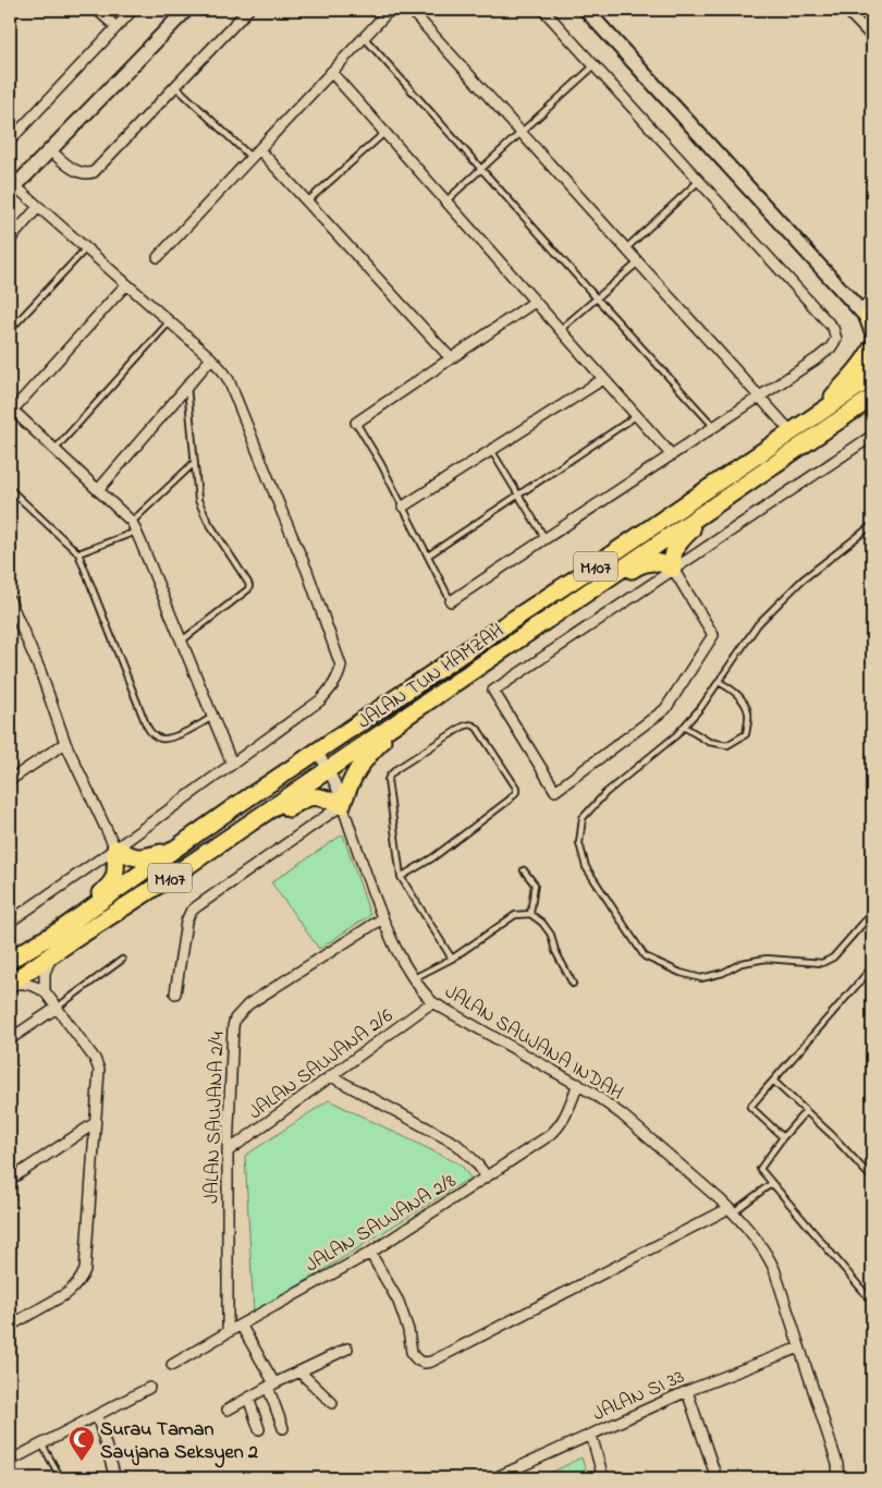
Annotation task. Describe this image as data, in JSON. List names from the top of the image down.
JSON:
{
  "streets": {
    "main road": ["M107", "JALAN TUN HAMZAH"],
    "street": [
      "JALAN SAUJANA INDAH",
      "JALAN SAUJANA 2/6",
      "JALAN SAUJANA 2/4",
      "JALAN SAUJANA 2/8",
      "JALAN SI 33"
    ]
  },
  "crossings": [
    ["JALAN TUN HAMZAH", "JALAN SAUJANA INDAH"],
    ["JALAN SAUJANA INDAH", "JALAN SAUJANA 2/6"],
    ["JALAN SAUJANA INDAH", "JALAN SAUJANA 2/4"],
    ["JALAN SAUJANA INDAH", "JALAN SAUJANA 2/8"],
    ["JALAN SAUJANA INDAH", "JALAN SI 33"],
    ["JALAN SAUJANA 2/6", "JALAN SAUJANA 2/4"],
    ["JALAN SAUJANA 2/4", "JALAN SAUJANA 2/8"]
  ],
  "places": {
    "mosque": ["Surau Taman Saujana Seksyen 2"]
  }
}
